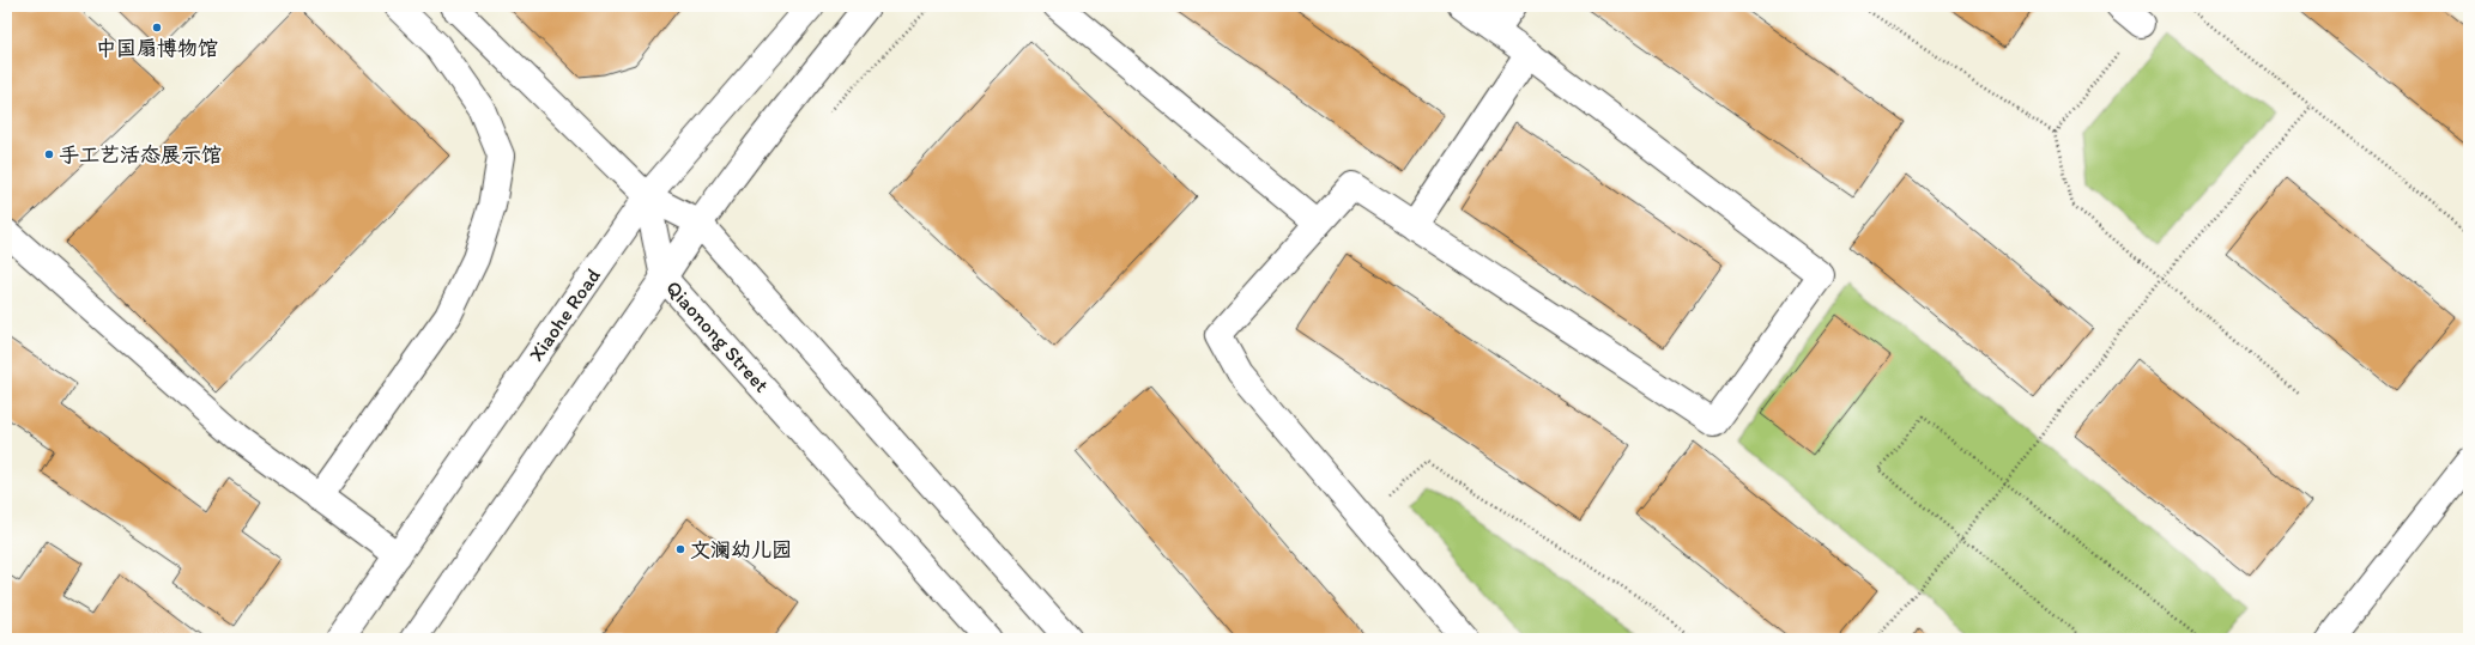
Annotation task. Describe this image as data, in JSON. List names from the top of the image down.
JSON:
{
  "streets": {
    "street": ["Xiaohe Road", "Qiaonong Street"]
  },
  "crossings": [
    ["Xiaohe Road", "Qiaonong Street"]
  ],
  "places": ["中国扇博物馆", "手工艺活态展示馆", "文澜幼儿园"]
}
